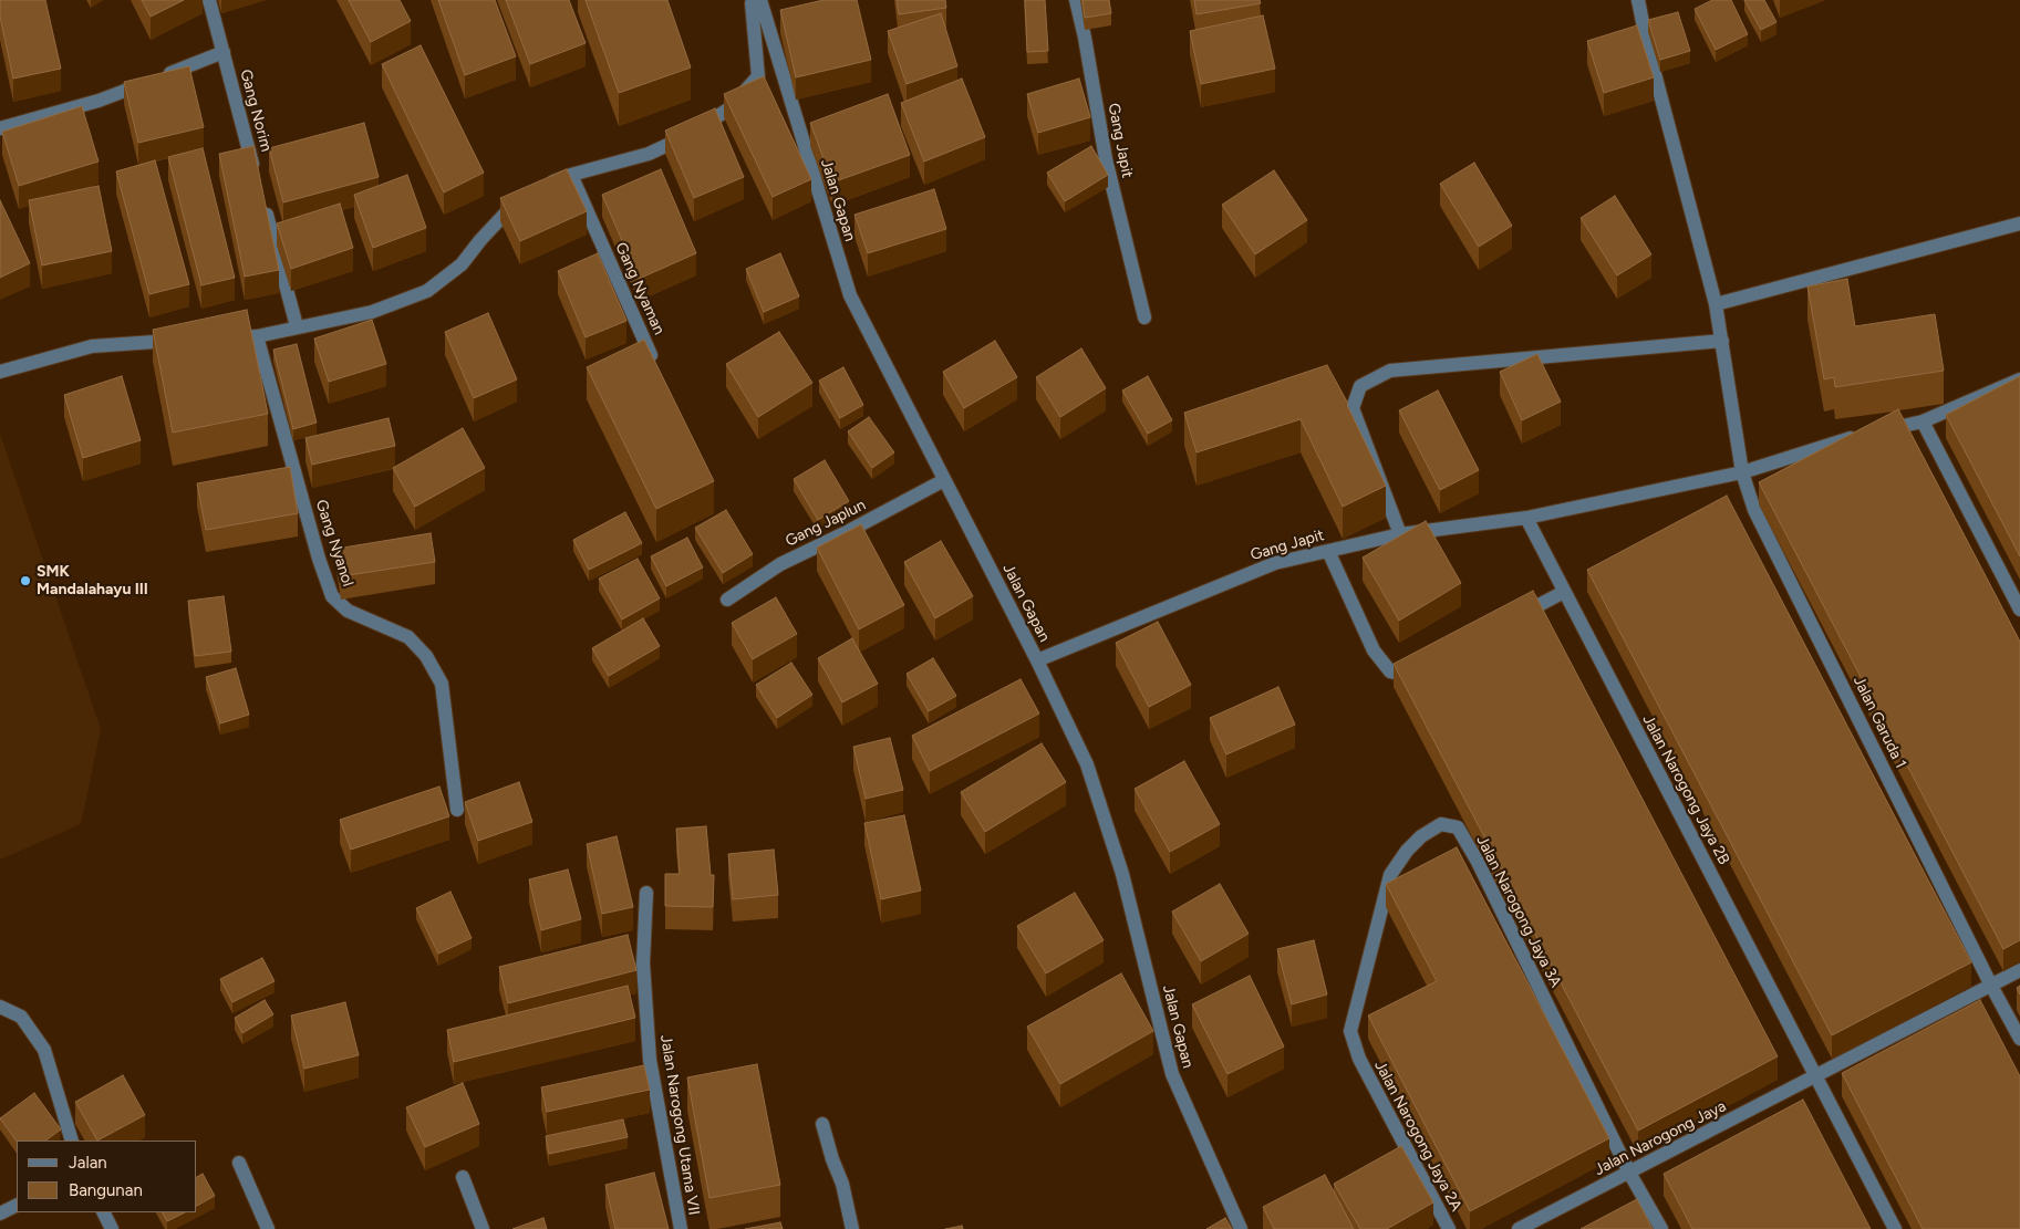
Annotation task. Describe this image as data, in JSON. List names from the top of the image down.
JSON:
{
  "streets": {
    "street": [
      "Gang Norim",
      "Gang Japit",
      "Jalan Gapan",
      "Gang Nyaman",
      "Gang Japlun",
      "Gang Nyanol",
      "Jalan Garuda 1",
      "Jalan Narogong Jaya 2B",
      "Jalan Narogong Jaya 3A",
      "Jalan Narogong Utama VII",
      "Jalan Narogong Jaya 2A",
      "Jalan Narogong Jaya"
    ]
  },
  "crossings": [
    ["Gang Japit", "Jalan Gapan"],
    ["Gang Japit", "Jalan Garuda 1"],
    ["Gang Japit", "Jalan Narogong Jaya 2B"],
    ["Jalan Gapan", "Gang Japlun"],
    ["Jalan Garuda 1", "Jalan Narogong Jaya"],
    ["Jalan Narogong Jaya 2B", "Jalan Narogong Jaya"],
    ["Jalan Narogong Jaya 3A", "Jalan Narogong Jaya 2A"],
    ["Jalan Narogong Jaya 3A", "Jalan Narogong Jaya"]
  ],
  "places": ["SMK Mandalahayu III"],
  "legend": ["Jalan", "Bangunan"]
}
